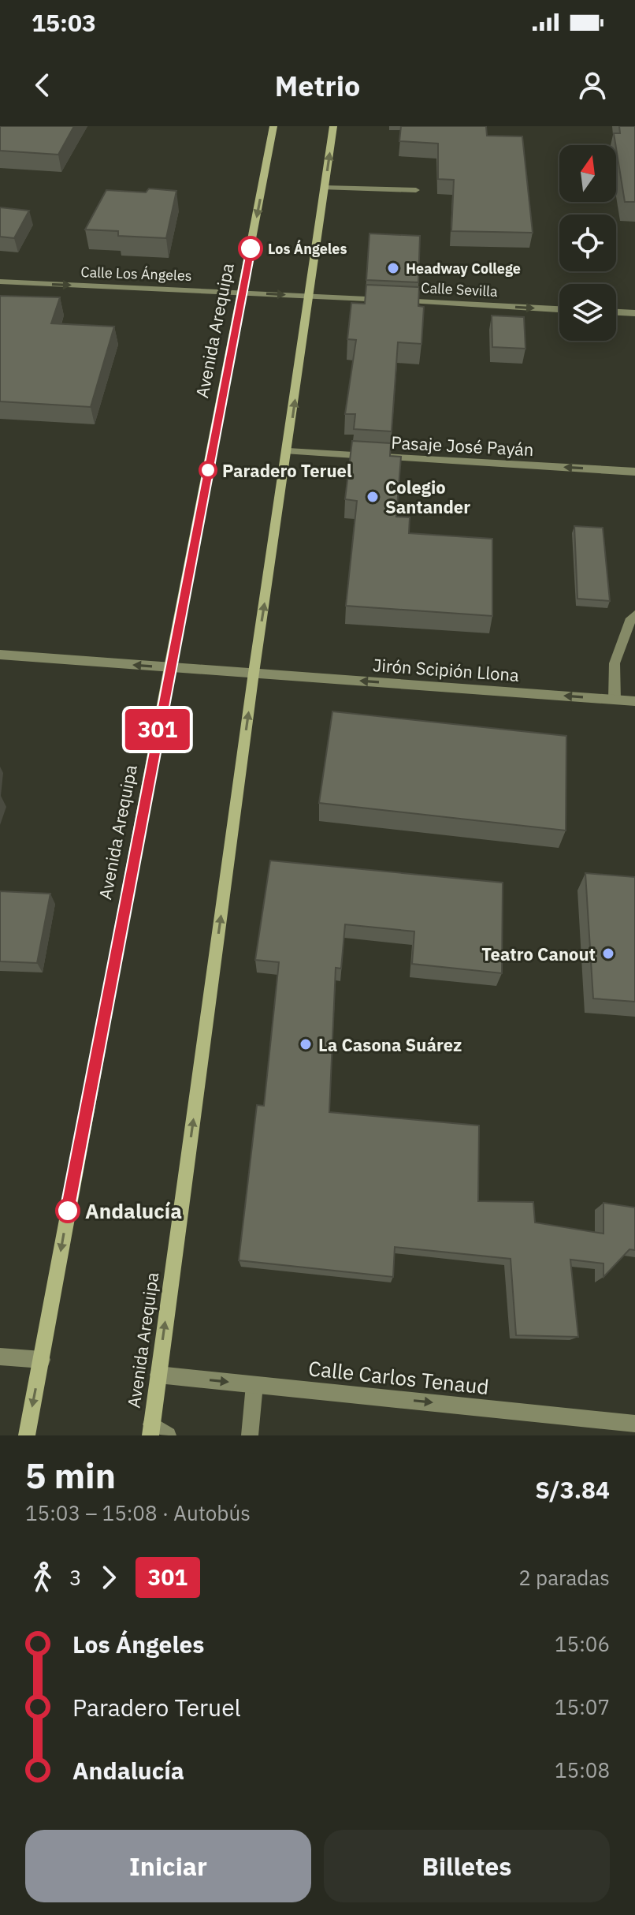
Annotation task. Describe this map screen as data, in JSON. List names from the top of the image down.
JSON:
{
  "streets": {
    "main road": ["Avenida Arequipa"],
    "street": [
      "Calle Los Ángeles",
      "Calle Sevilla",
      "Pasaje José Payán",
      "Jirón Scipión Llona",
      "Calle Carlos Tenaud"
    ]
  },
  "crossings": [
    ["Calle Los Ángeles", "Calle Sevilla"],
    ["Calle Los Ángeles", "Avenida Arequipa"],
    ["Calle Sevilla", "Avenida Arequipa"],
    ["Avenida Arequipa", "Pasaje José Payán"],
    ["Avenida Arequipa", "Jirón Scipión Llona"],
    ["Avenida Arequipa", "Calle Carlos Tenaud"]
  ],
  "one_way": [
    "Calle Los Ángeles",
    "Pasaje José Payán",
    "Jirón Scipión Llona",
    "Calle Carlos Tenaud"
  ],
  "places": [
    "Los Ángeles",
    "Headway College",
    "Paradero Teruel",
    "Colegio Santander",
    "Teatro Canout",
    "La Casona Suárez",
    "Andalucía"
  ],
  "lines": ["bus line 301"],
  "north": "top",
  "page": {
    "status": "15:03",
    "header": "Metrio",
    "on_map": "301",
    "heading": ["5 min", "15:03 – 15:08 · Autobús", "S/3.84"],
    "legs": ["3", "301", "2 paradas"],
    "list": [
      {
        "name": "Los Ángeles",
        "value": "15:06"
      },
      {
        "name": "Paradero Teruel",
        "value": "15:07"
      },
      {
        "name": "Andalucía",
        "value": "15:08"
      }
    ],
    "buttons": ["Iniciar", "Billetes"]
  }
}
